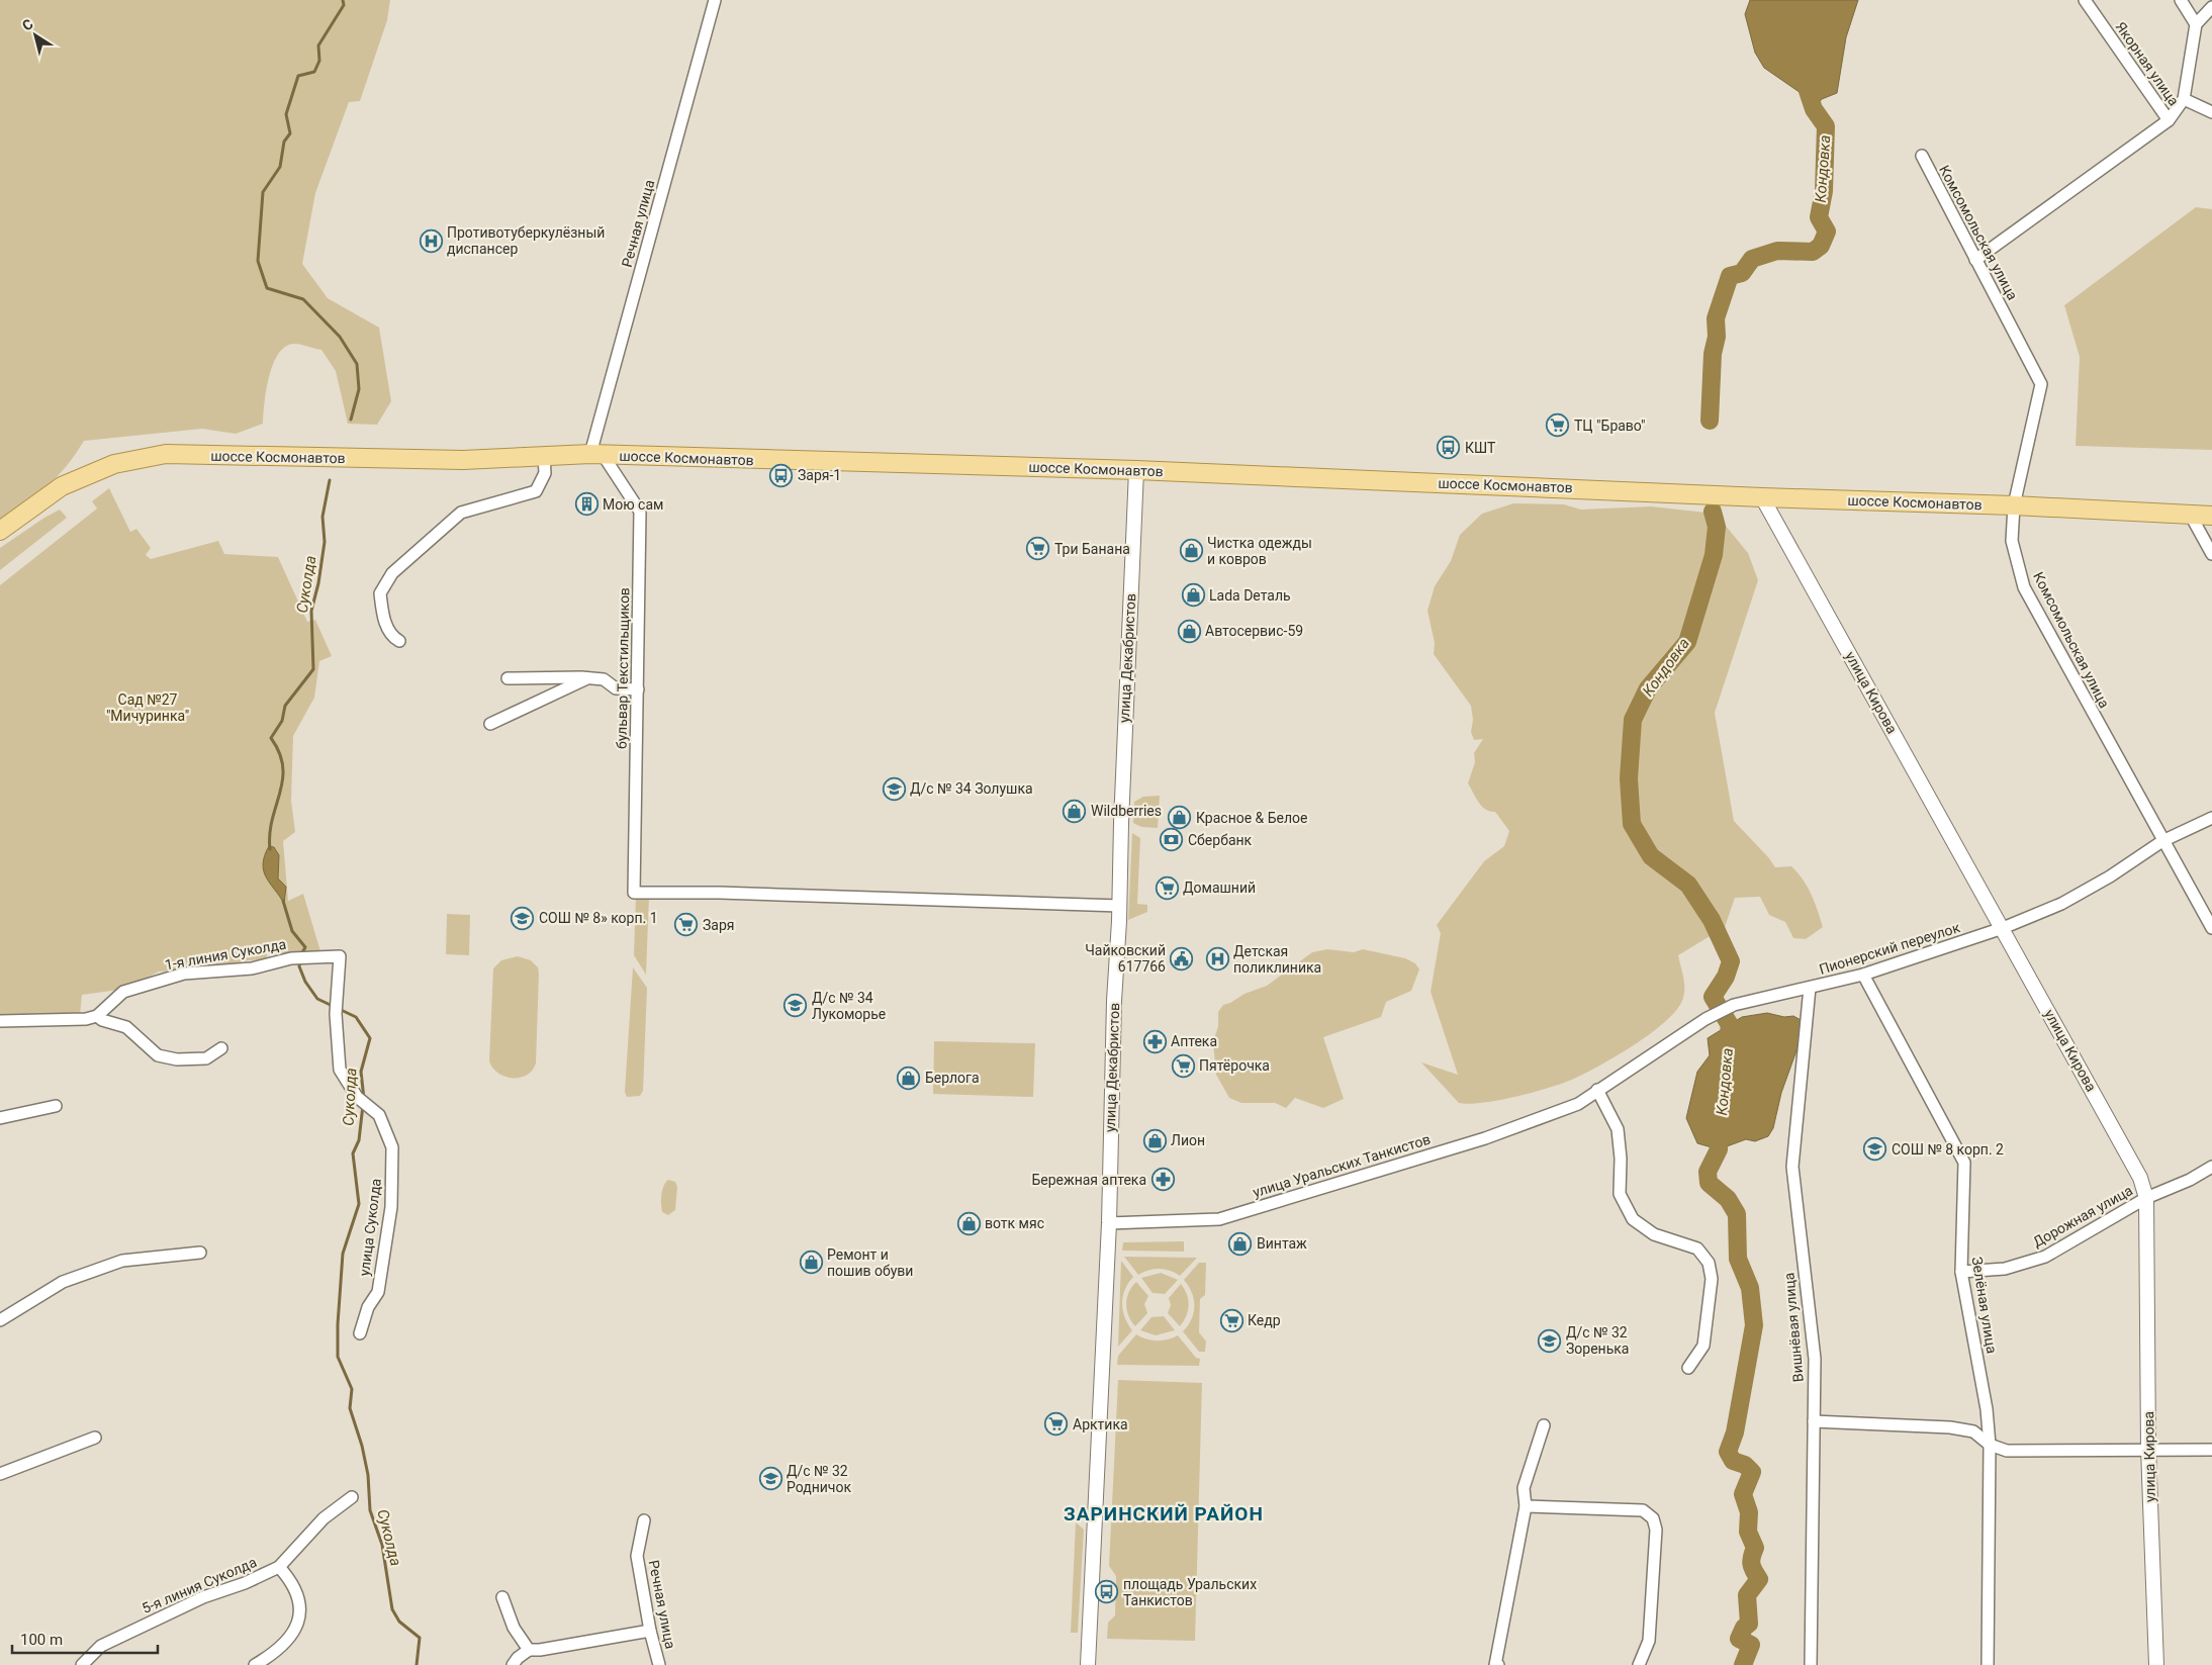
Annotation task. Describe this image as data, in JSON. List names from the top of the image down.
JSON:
{
  "streets": {
    "main road": ["шоссе Космонавтов"],
    "street": [
      "Якорная улица",
      "Речная улица",
      "Комсомольская улица",
      "улица Декабристов",
      "бульвар Текстильщиков",
      "улица Кирова",
      "Пионерский переулок",
      "1-я линия Суколда",
      "улица Уральских Танкистов",
      "Дорожная улица",
      "улица Суколда",
      "Зелёная улица",
      "Вишнёвая улица",
      "5-я линия Суколда"
    ]
  },
  "crossings": [
    ["Речная улица", "шоссе Космонавтов"],
    ["Речная улица", "бульвар Текстильщиков"],
    ["Комсомольская улица", "шоссе Космонавтов"],
    ["Комсомольская улица", "Пионерский переулок"],
    ["шоссе Космонавтов", "улица Декабристов"],
    ["шоссе Космонавтов", "бульвар Текстильщиков"],
    ["шоссе Космонавтов", "улица Кирова"],
    ["улица Декабристов", "бульвар Текстильщиков"],
    ["улица Декабристов", "улица Уральских Танкистов"],
    ["улица Кирова", "Пионерский переулок"],
    ["улица Кирова", "Дорожная улица"],
    ["Пионерский переулок", "улица Уральских Танкистов"],
    ["Пионерский переулок", "Зелёная улица"],
    ["Пионерский переулок", "Вишнёвая улица"],
    ["1-я линия Суколда", "улица Суколда"],
    ["Дорожная улица", "Зелёная улица"]
  ],
  "districts": ["ЗАРИНСКИЙ РАЙОН"],
  "water": ["Кондовка", "Суколда"],
  "parks": ["Сад №27 \"Мичуринка\""],
  "places": {
    "hospital": ["Противотуберкулёзный диспансер", "Детская поликлиника"],
    "supermarket": [
      "ТЦ \"Браво\"",
      "Три Банана",
      "Домашний",
      "Заря",
      "Пятёрочка",
      "Кедр",
      "Арктика"
    ],
    "bus stop": ["КШТ", "Заря-1", "площадь Уральских Танкистов"],
    "building": ["Мою сам"],
    "shop": [
      "Чистка одежды и ковров",
      "Lada Dеталь",
      "Автосервис-59",
      "Wildberries",
      "Красное & Белое",
      "Берлога",
      "Лион",
      "вотк мяс",
      "Винтаж",
      "Ремонт и пошив обуви"
    ],
    "school or university": [
      "Д/с № 34 Золушка",
      "СОШ № 8» корп. 1",
      "Д/с № 34 Лукоморье",
      "СОШ № 8 корп. 2",
      "Д/с № 32 Зоренька",
      "Д/с № 32 Родничок"
    ],
    "bank": ["Сбербанк"],
    "public building": ["Чайковский 617766"],
    "pharmacy": ["Аптека", "Бережная аптека"]
  },
  "scale_bar": "100 m",
  "north": "top left"
}
